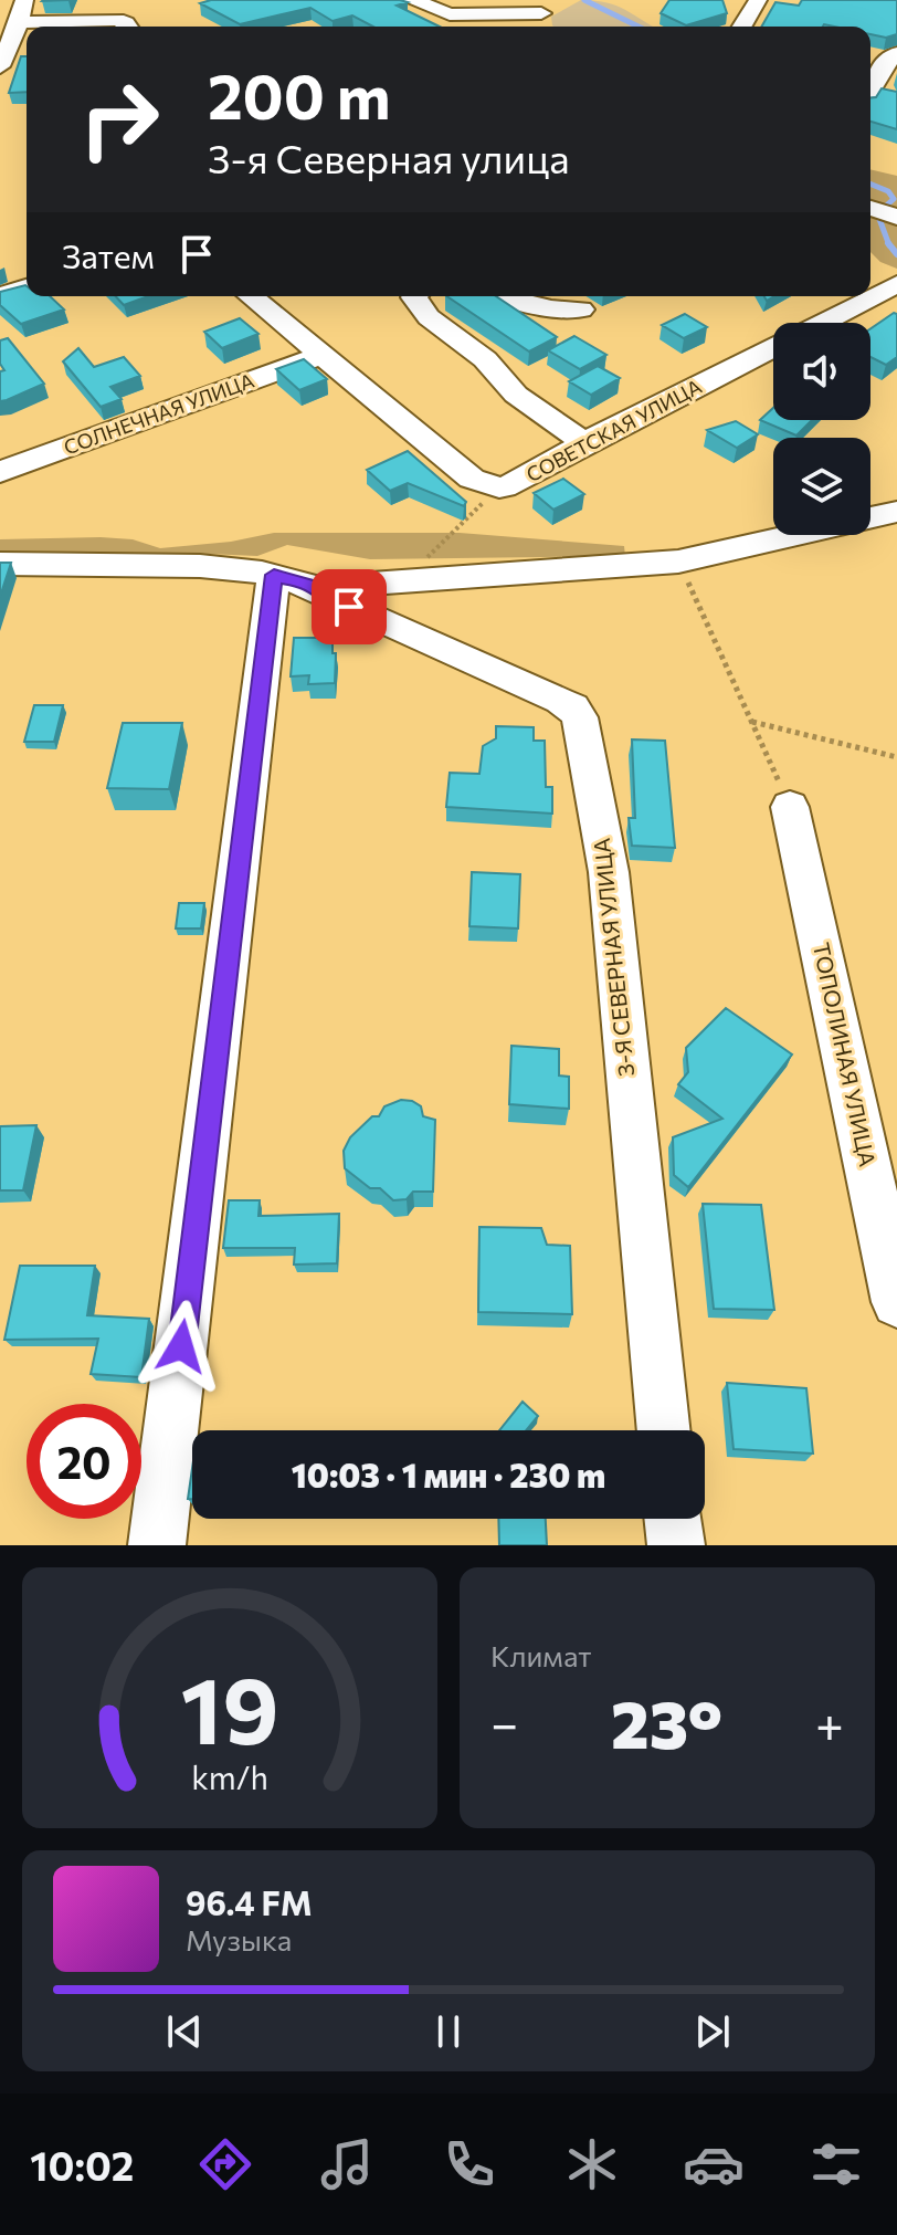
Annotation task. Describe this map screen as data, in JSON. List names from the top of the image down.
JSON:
{
  "streets": {
    "street": [
      "СОЛНЕЧНАЯ УЛИЦА",
      "СОВЕТСКАЯ УЛИЦА",
      "3-Я СЕВЕРНАЯ УЛИЦА",
      "ТОПОЛИНАЯ УЛИЦА"
    ]
  },
  "crossings": [
    ["СОЛНЕЧНАЯ УЛИЦА", "СОВЕТСКАЯ УЛИЦА"]
  ],
  "page": {
    "turn": ["200 m", "3-я Северная улица"],
    "then": "Затем",
    "limit": "20",
    "trip": "10:03 · 1 мин · 230 m",
    "tile": "Климат",
    "heat": ["−", "23°", "+"],
    "song": ["96.4 FM", "Музыка"],
    "tabs": "10:02",
    "gauge": ["19", "km/h"]
  }
}
